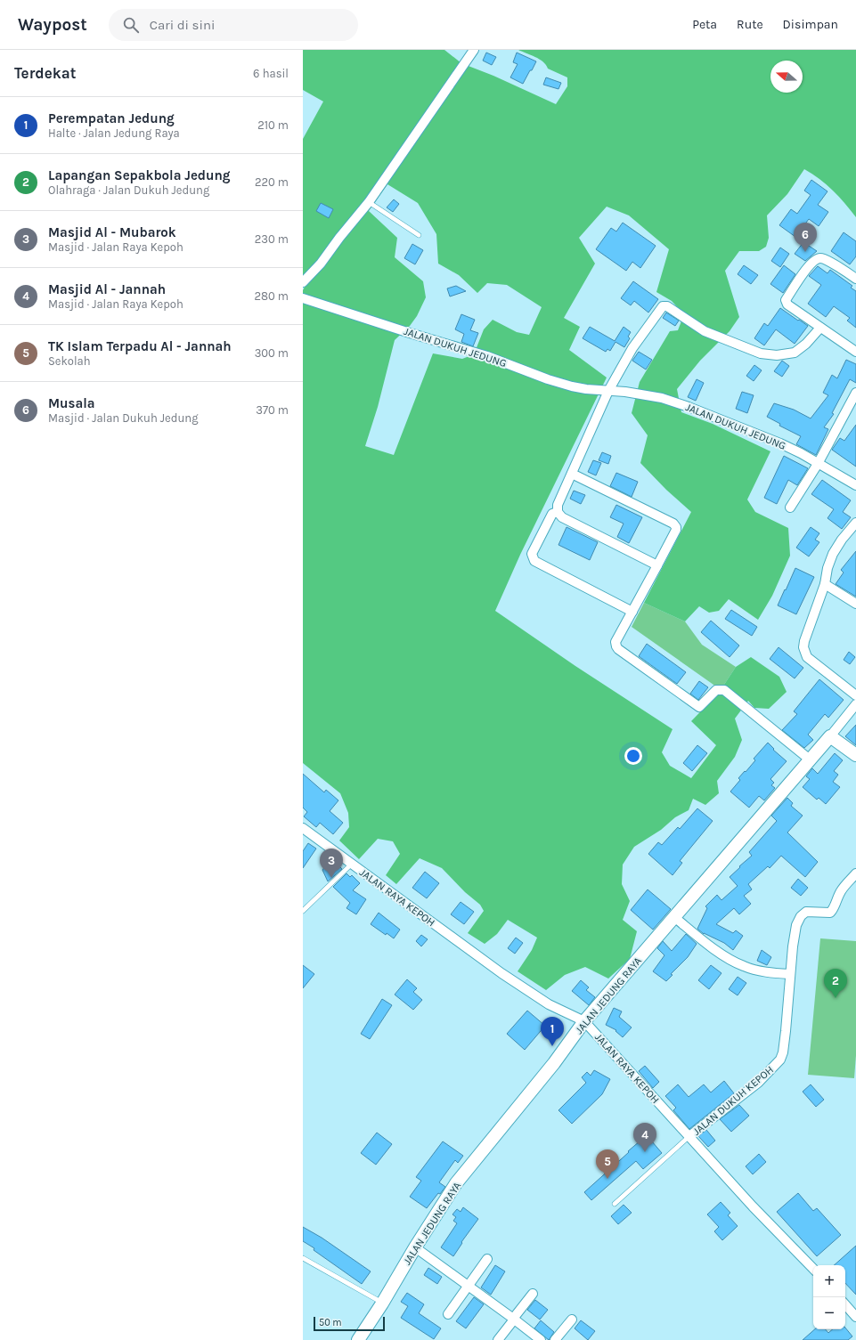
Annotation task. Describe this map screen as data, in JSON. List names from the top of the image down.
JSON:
{
  "streets": {
    "street": [
      "JALAN DUKUH JEDUNG",
      "JALAN RAYA KEPOH",
      "JALAN JEDUNG RAYA",
      "JALAN DUKUH KEPOH"
    ]
  },
  "crossings": [
    ["JALAN RAYA KEPOH", "JALAN JEDUNG RAYA"],
    ["JALAN RAYA KEPOH", "JALAN DUKUH KEPOH"]
  ],
  "scale_bar": "50 m",
  "north": "left",
  "page": {
    "header": "Waypost",
    "search": "Cari di sini",
    "nav": ["Peta", "Rute", "Disimpan"],
    "heading": ["Terdekat", "6 hasil"],
    "list": [
      {
        "mark": "1",
        "name": "Perempatan Jedung",
        "note": "Halte · Jalan Jedung Raya",
        "value": "210 m"
      },
      {
        "mark": "2",
        "name": "Lapangan Sepakbola Jedung",
        "note": "Olahraga · Jalan Dukuh Jedung",
        "value": "220 m"
      },
      {
        "mark": "3",
        "name": "Masjid Al - Mubarok",
        "note": "Masjid · Jalan Raya Kepoh",
        "value": "230 m"
      },
      {
        "mark": "4",
        "name": "Masjid Al - Jannah",
        "note": "Masjid · Jalan Raya Kepoh",
        "value": "280 m"
      },
      {
        "mark": "5",
        "name": "TK Islam Terpadu Al - Jannah",
        "note": "Sekolah",
        "value": "300 m"
      },
      {
        "mark": "6",
        "name": "Musala",
        "note": "Masjid · Jalan Dukuh Jedung",
        "value": "370 m"
      }
    ],
    "pins": [
      "6",
      "3",
      "2",
      "1",
      "4",
      "5"
    ],
    "map_buttons": ["+", "−"],
    "scale": "50 m"
  }
}
